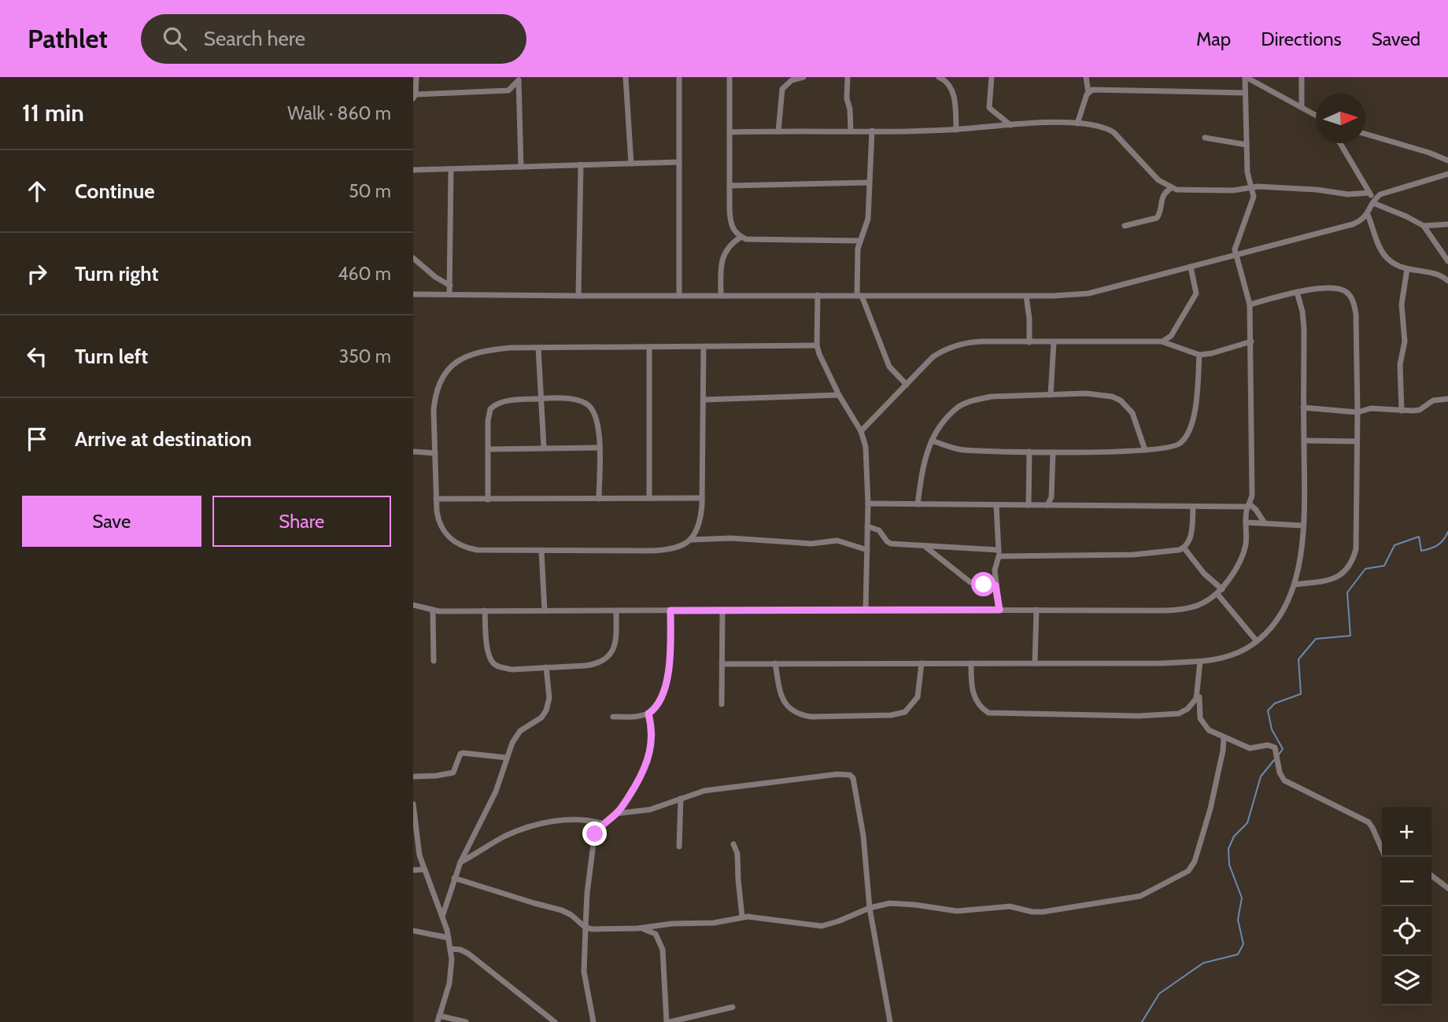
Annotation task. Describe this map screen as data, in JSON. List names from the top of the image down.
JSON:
{
  "north": "right",
  "page": {
    "header": "Pathlet",
    "search": "Search here",
    "nav": ["Map", "Directions", "Saved"],
    "heading": ["11 min", "Walk · 860 m"],
    "list": [
      ["Continue", "50 m"],
      ["Turn right", "460 m"],
      ["Turn left", "350 m"],
      "Arrive at destination"
    ],
    "buttons": ["Save", "Share"],
    "map_buttons": ["+", "−"]
  }
}
